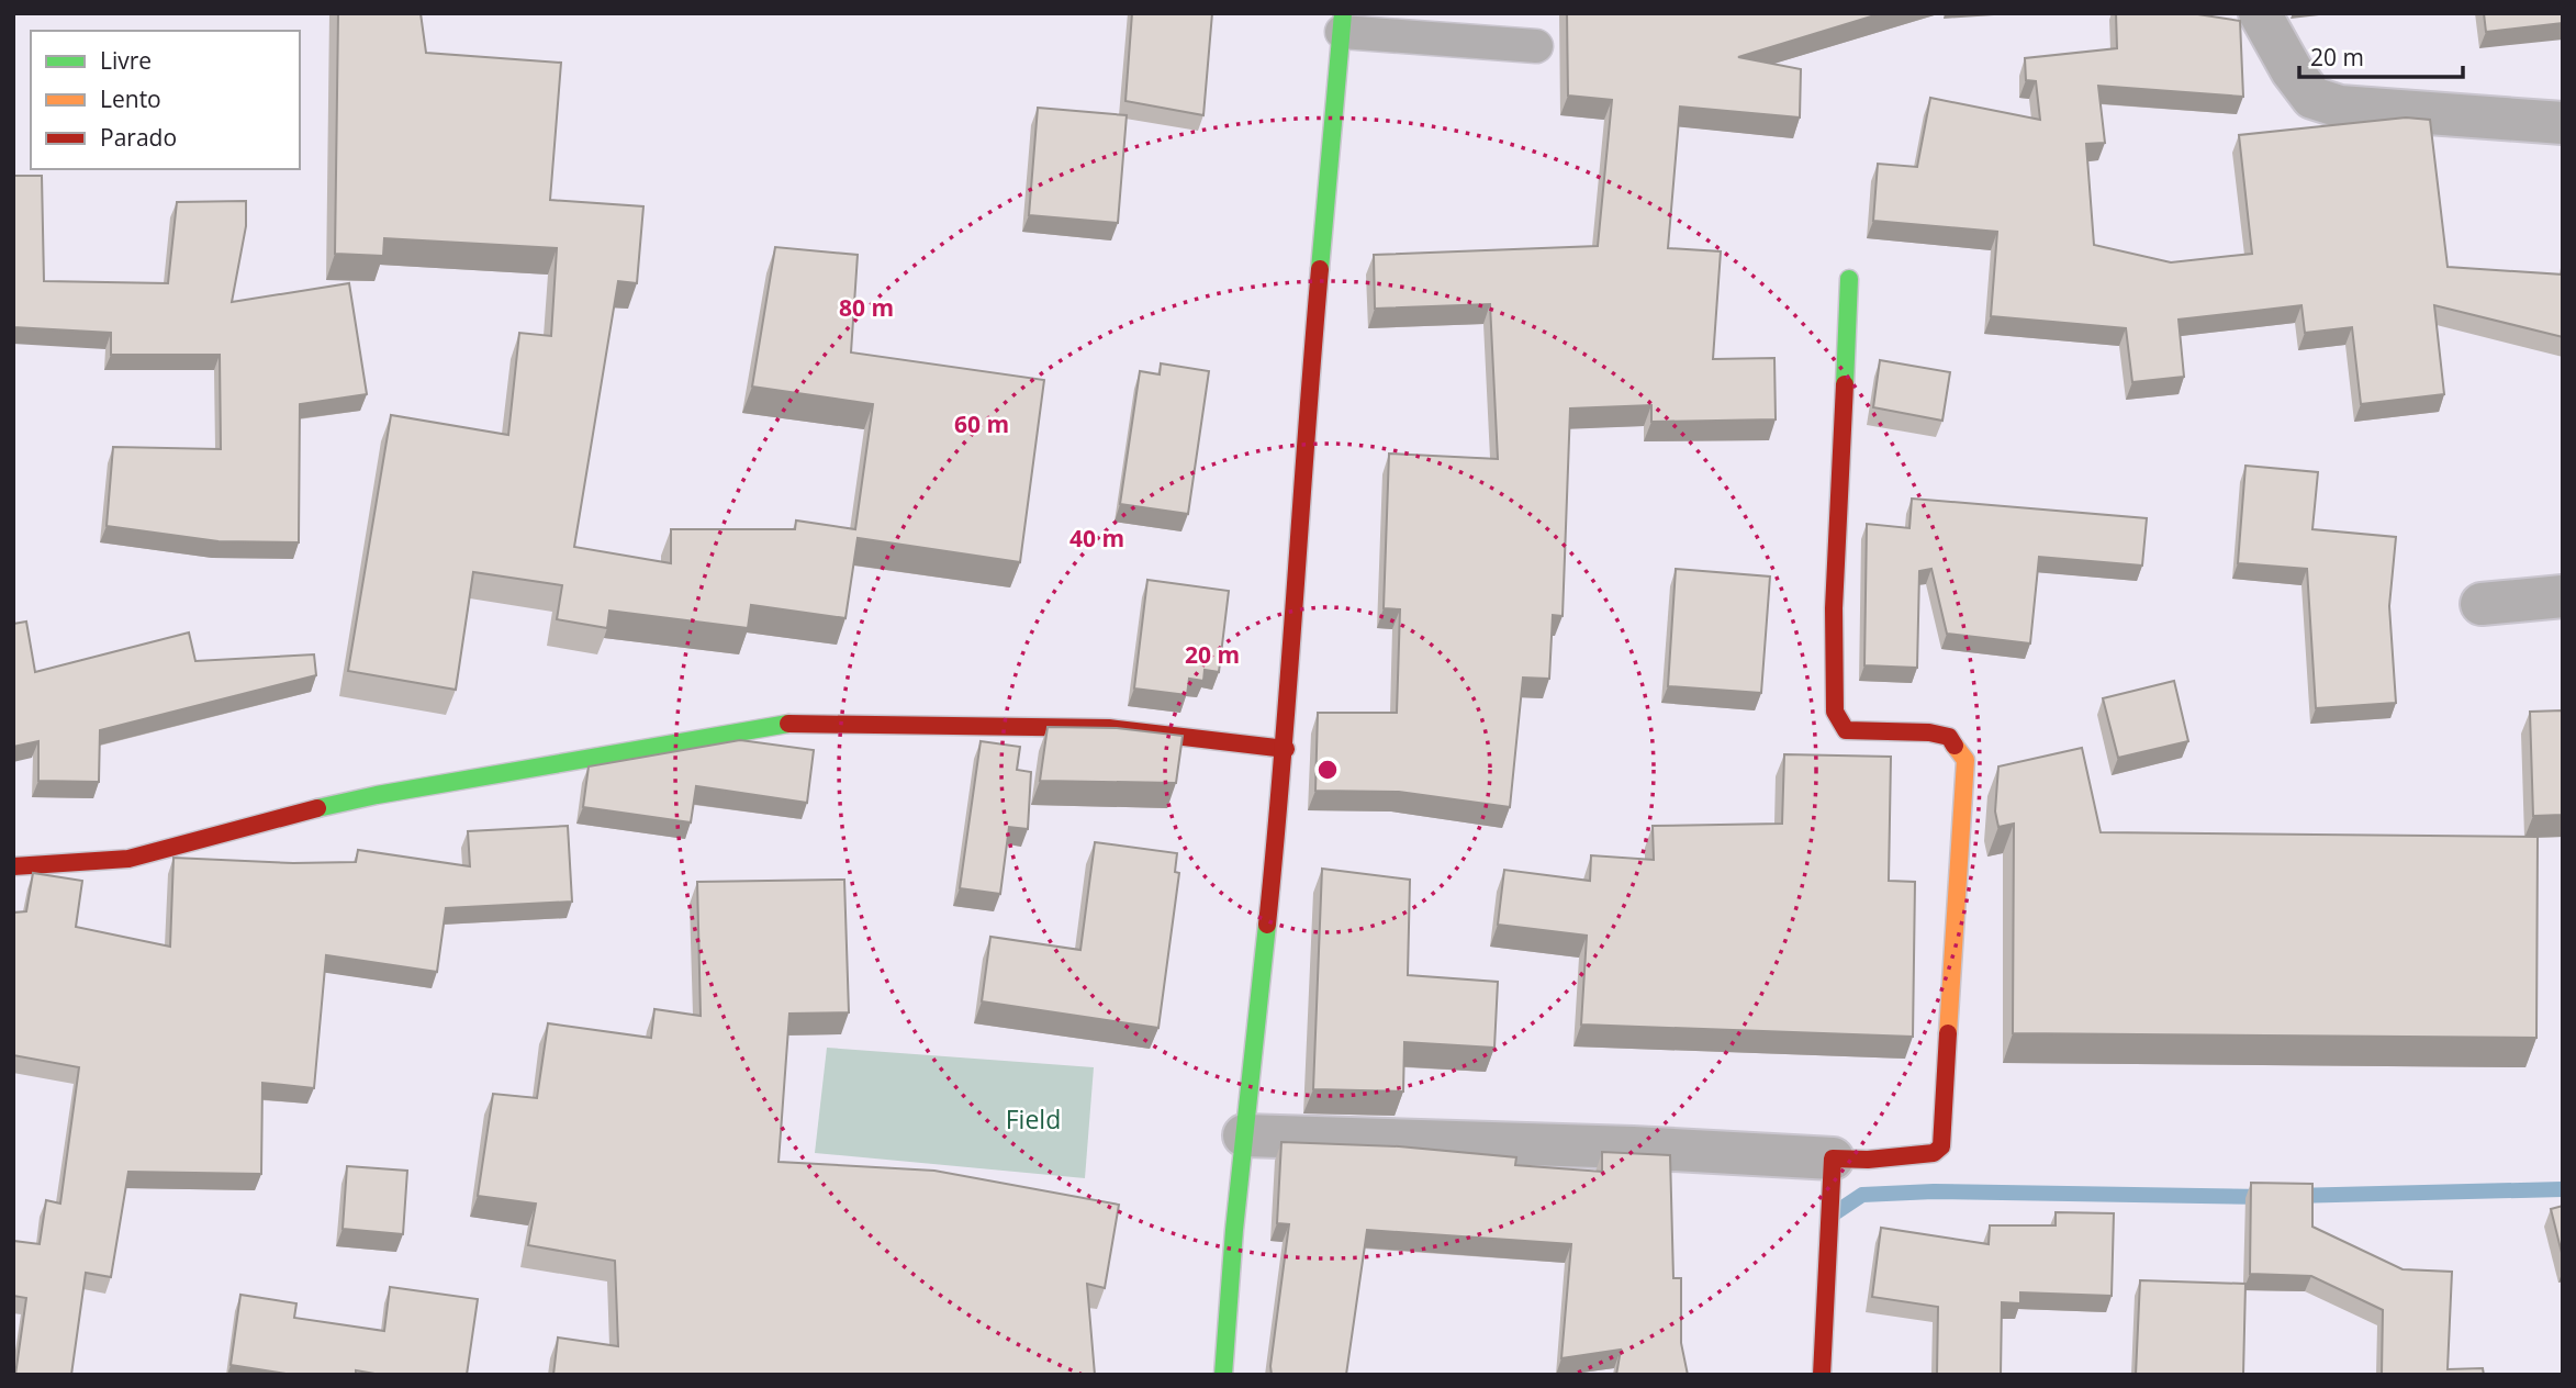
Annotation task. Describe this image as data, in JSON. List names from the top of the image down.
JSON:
{
  "parks": ["Field"],
  "legend": ["Livre", "Lento", "Parado"],
  "scale_bar": "20 m",
  "rings": [
    "80 m",
    "60 m",
    "40 m",
    "20 m"
  ]
}
